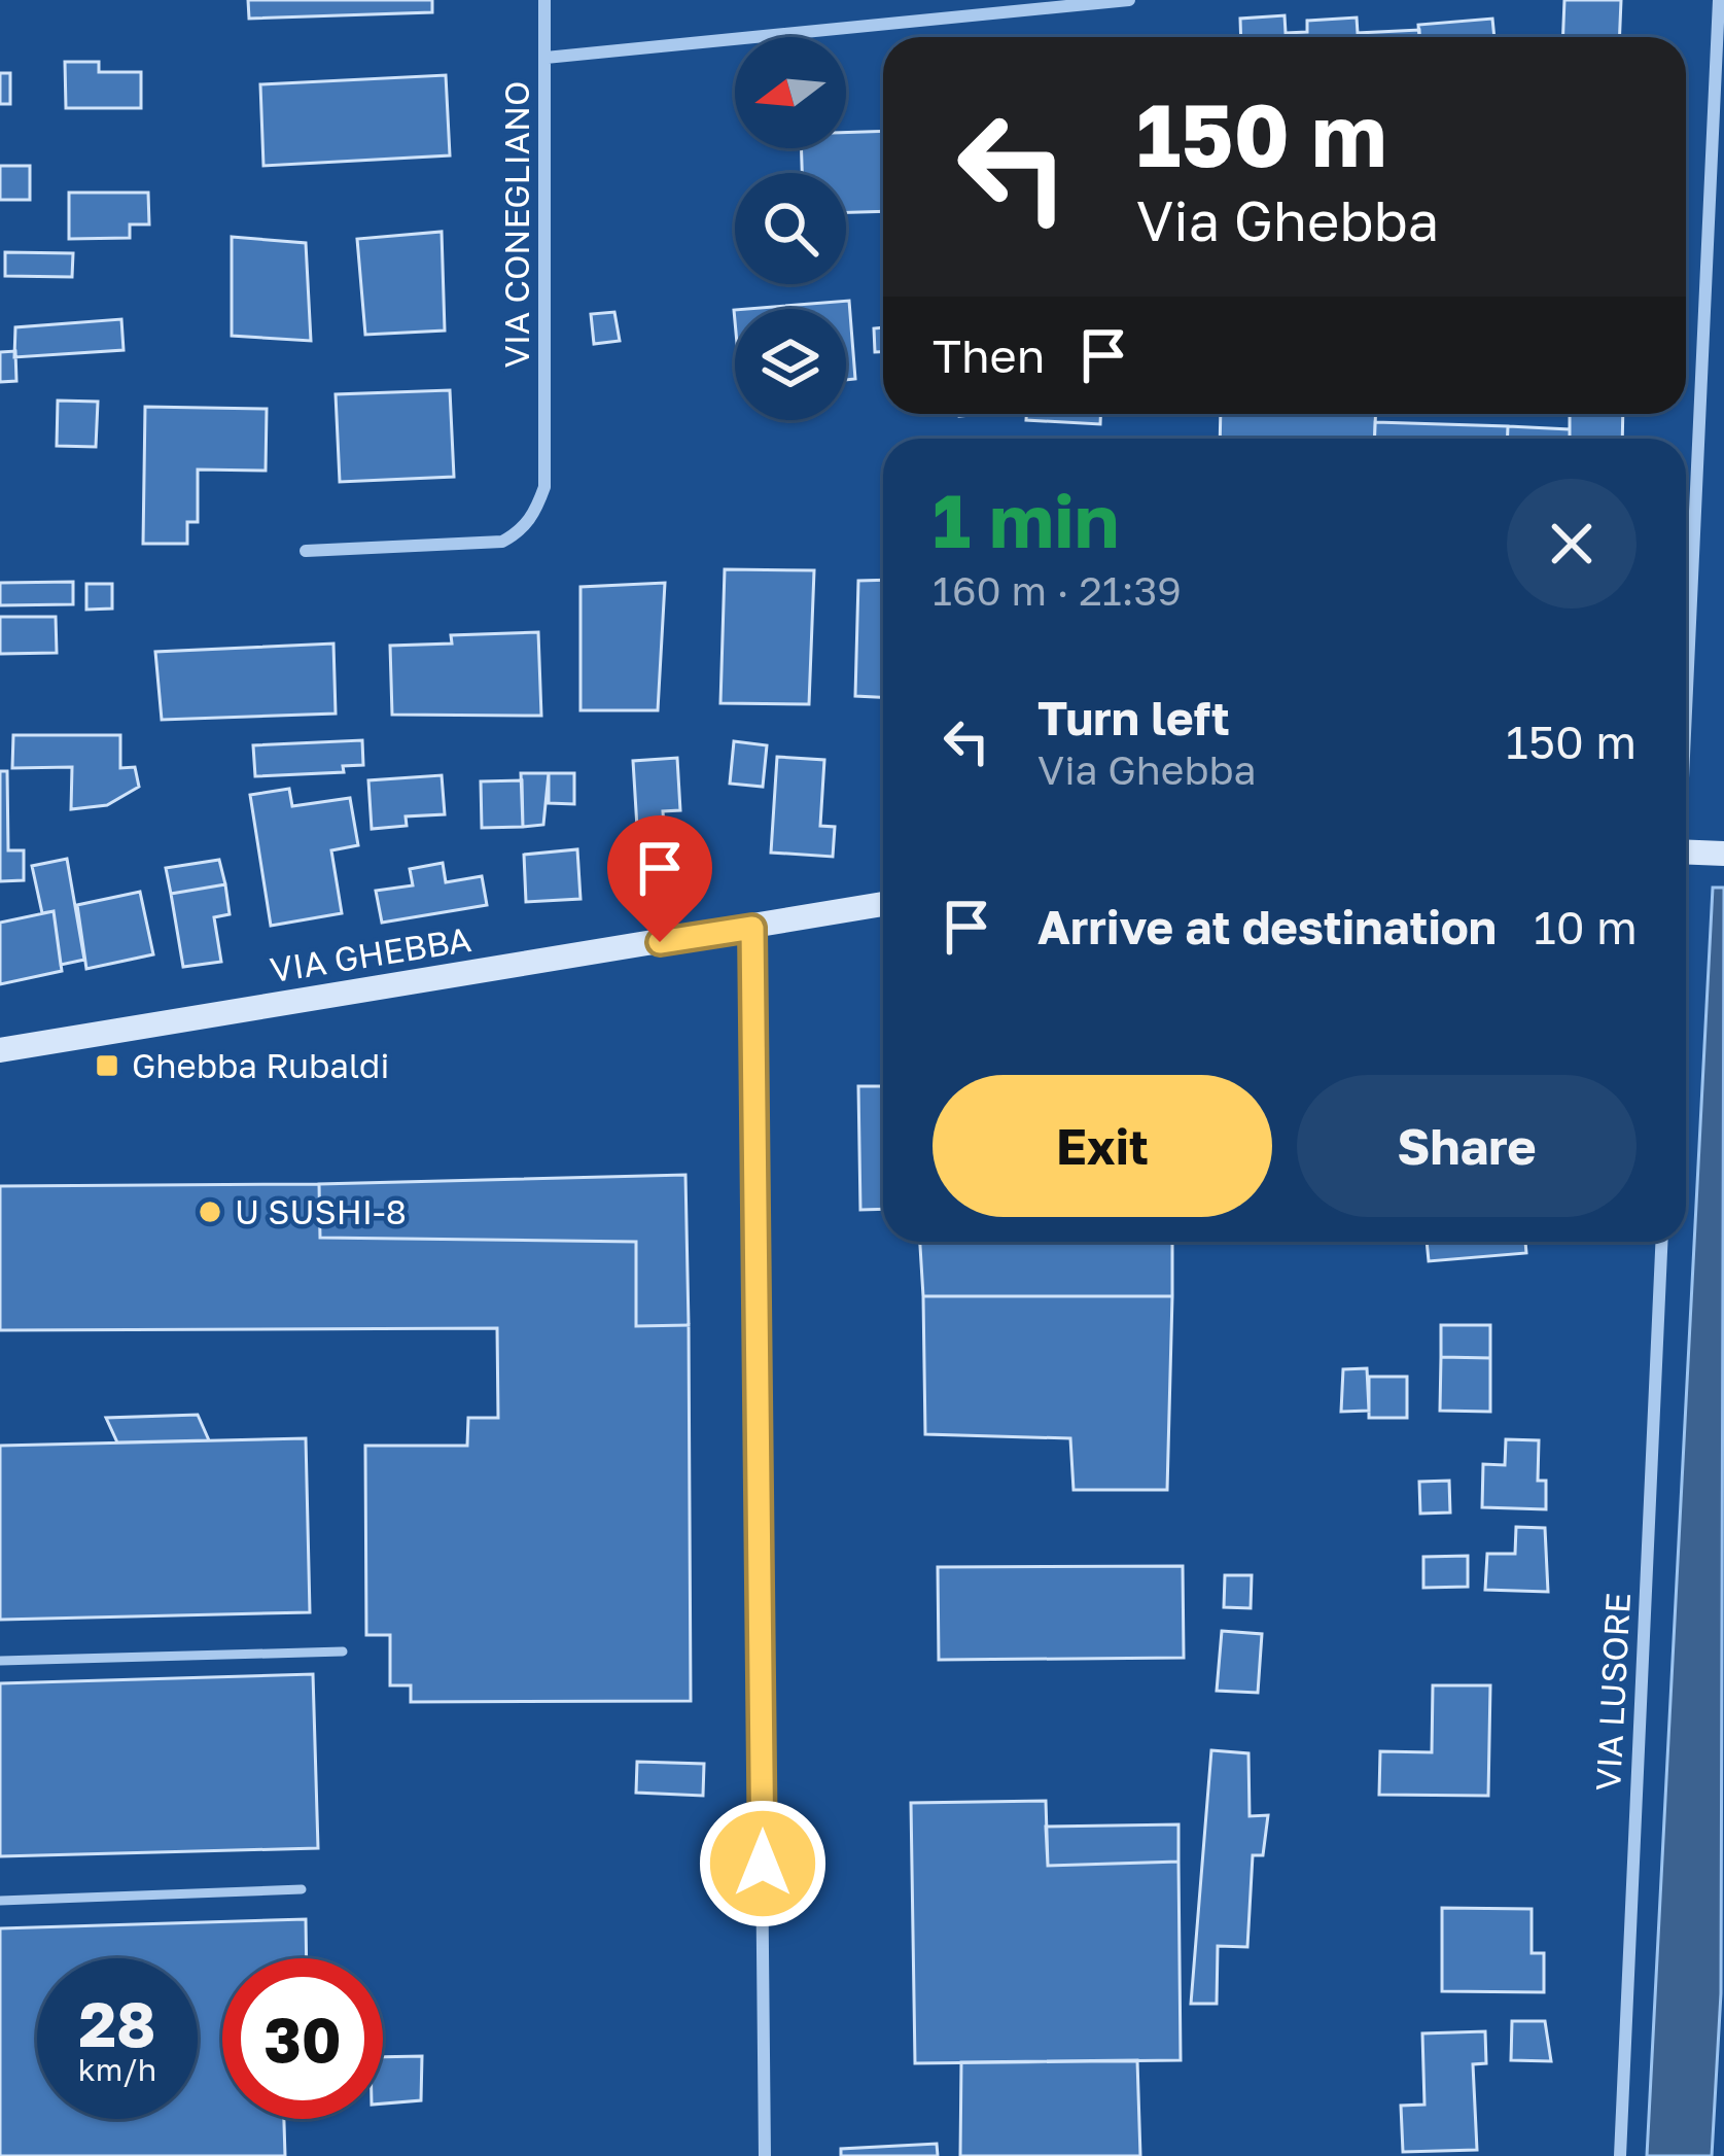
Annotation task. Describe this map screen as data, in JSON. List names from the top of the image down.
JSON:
{
  "streets": {
    "street": ["VIA CONEGLIANO", "VIA GHEBBA", "VIA LUSORE"]
  },
  "places": {
    "transit": ["Ghebba Rubaldi"],
    "other": ["U SUSHI-8"]
  },
  "north": "left",
  "page": {
    "turn": ["150 m", "Via Ghebba"],
    "then": "Then",
    "heading": ["1 min", "160 m · 21:39"],
    "list": [
      {
        "name": "Turn left",
        "note": "Via Ghebba",
        "value": "150 m"
      },
      {
        "name": "Arrive at destination",
        "value": "10 m"
      }
    ],
    "buttons": ["Exit", "Share"],
    "speed": "28 km/h",
    "limit": "30"
  }
}
